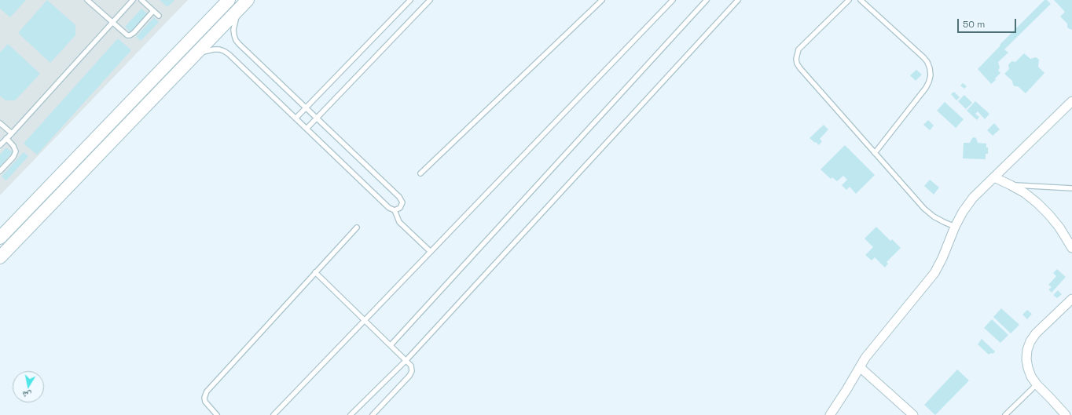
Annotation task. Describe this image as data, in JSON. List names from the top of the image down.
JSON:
{
  "scale_bar": "50 m",
  "north": "bottom"
}
